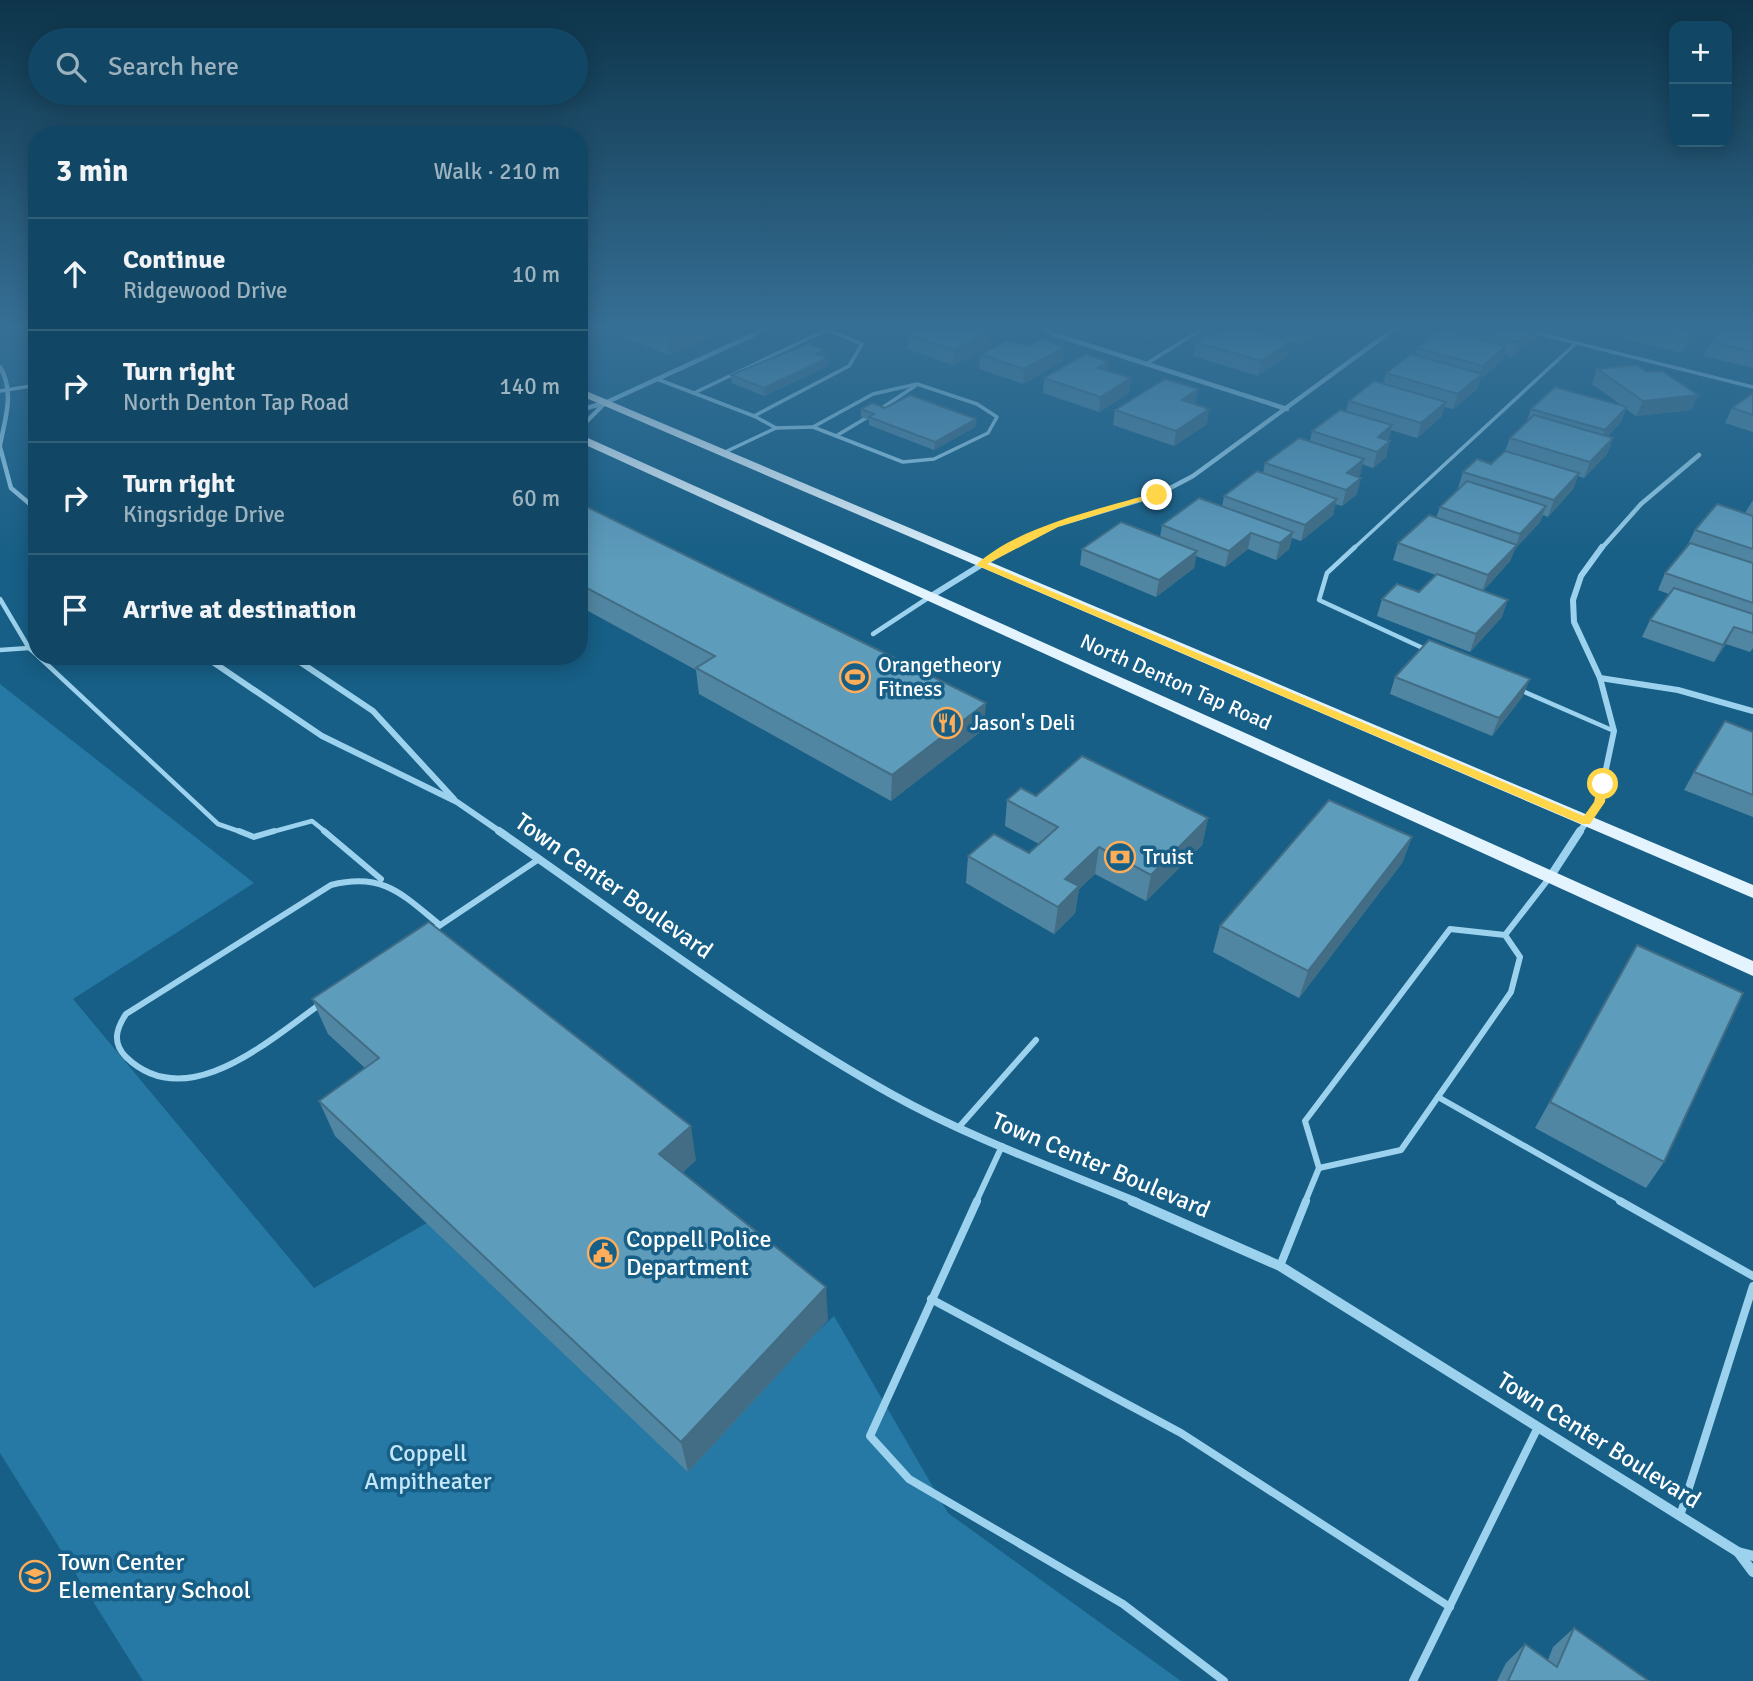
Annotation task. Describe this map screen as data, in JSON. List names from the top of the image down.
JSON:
{
  "streets": {
    "main road": ["North Denton Tap Road"],
    "street": ["Town Center Boulevard"]
  },
  "parks": ["Coppell Ampitheater"],
  "places": {
    "sports": ["Orangetheory Fitness"],
    "restaurant": ["Jason's Deli"],
    "bank": ["Truist"],
    "public building": ["Coppell Police Department"],
    "school or university": ["Town Center Elementary School"]
  },
  "page": {
    "map_buttons": ["+", "−"],
    "search": "Search here",
    "heading": ["3 min", "Walk · 210 m"],
    "list": [
      ["Continue", "Ridgewood Drive", "10 m"],
      ["Turn right", "North Denton Tap Road", "140 m"],
      ["Turn right", "Kingsridge Drive", "60 m"],
      "Arrive at destination"
    ]
  }
}
